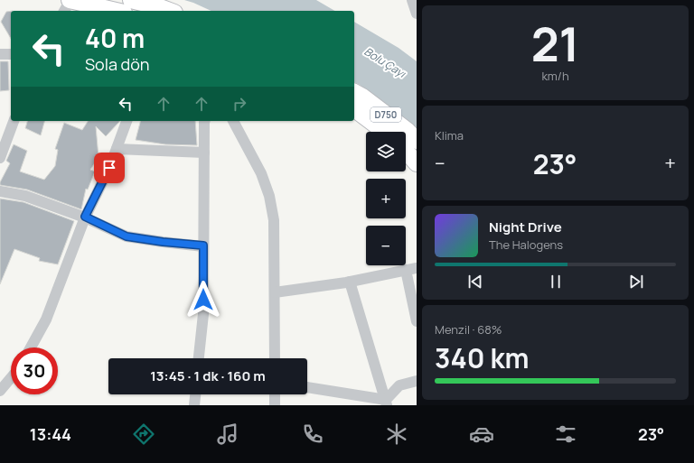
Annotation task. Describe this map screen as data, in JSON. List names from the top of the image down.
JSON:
{
  "streets": {
    "highway": ["D750"]
  },
  "water": ["Bolu Çayı"],
  "page": {
    "tile": [
      ["21", "km/h"],
      "Klima",
      ["Menzil · 68%", "340 km"]
    ],
    "turn": ["40 m", "Sola dön"],
    "map_buttons": ["+", "−"],
    "heat": ["−", "23°", "+"],
    "song": ["Night Drive", "The Halogens"],
    "limit": "30",
    "trip": "13:45 · 1 dk · 160 m",
    "tabs": ["13:44", "23°"]
  }
}
